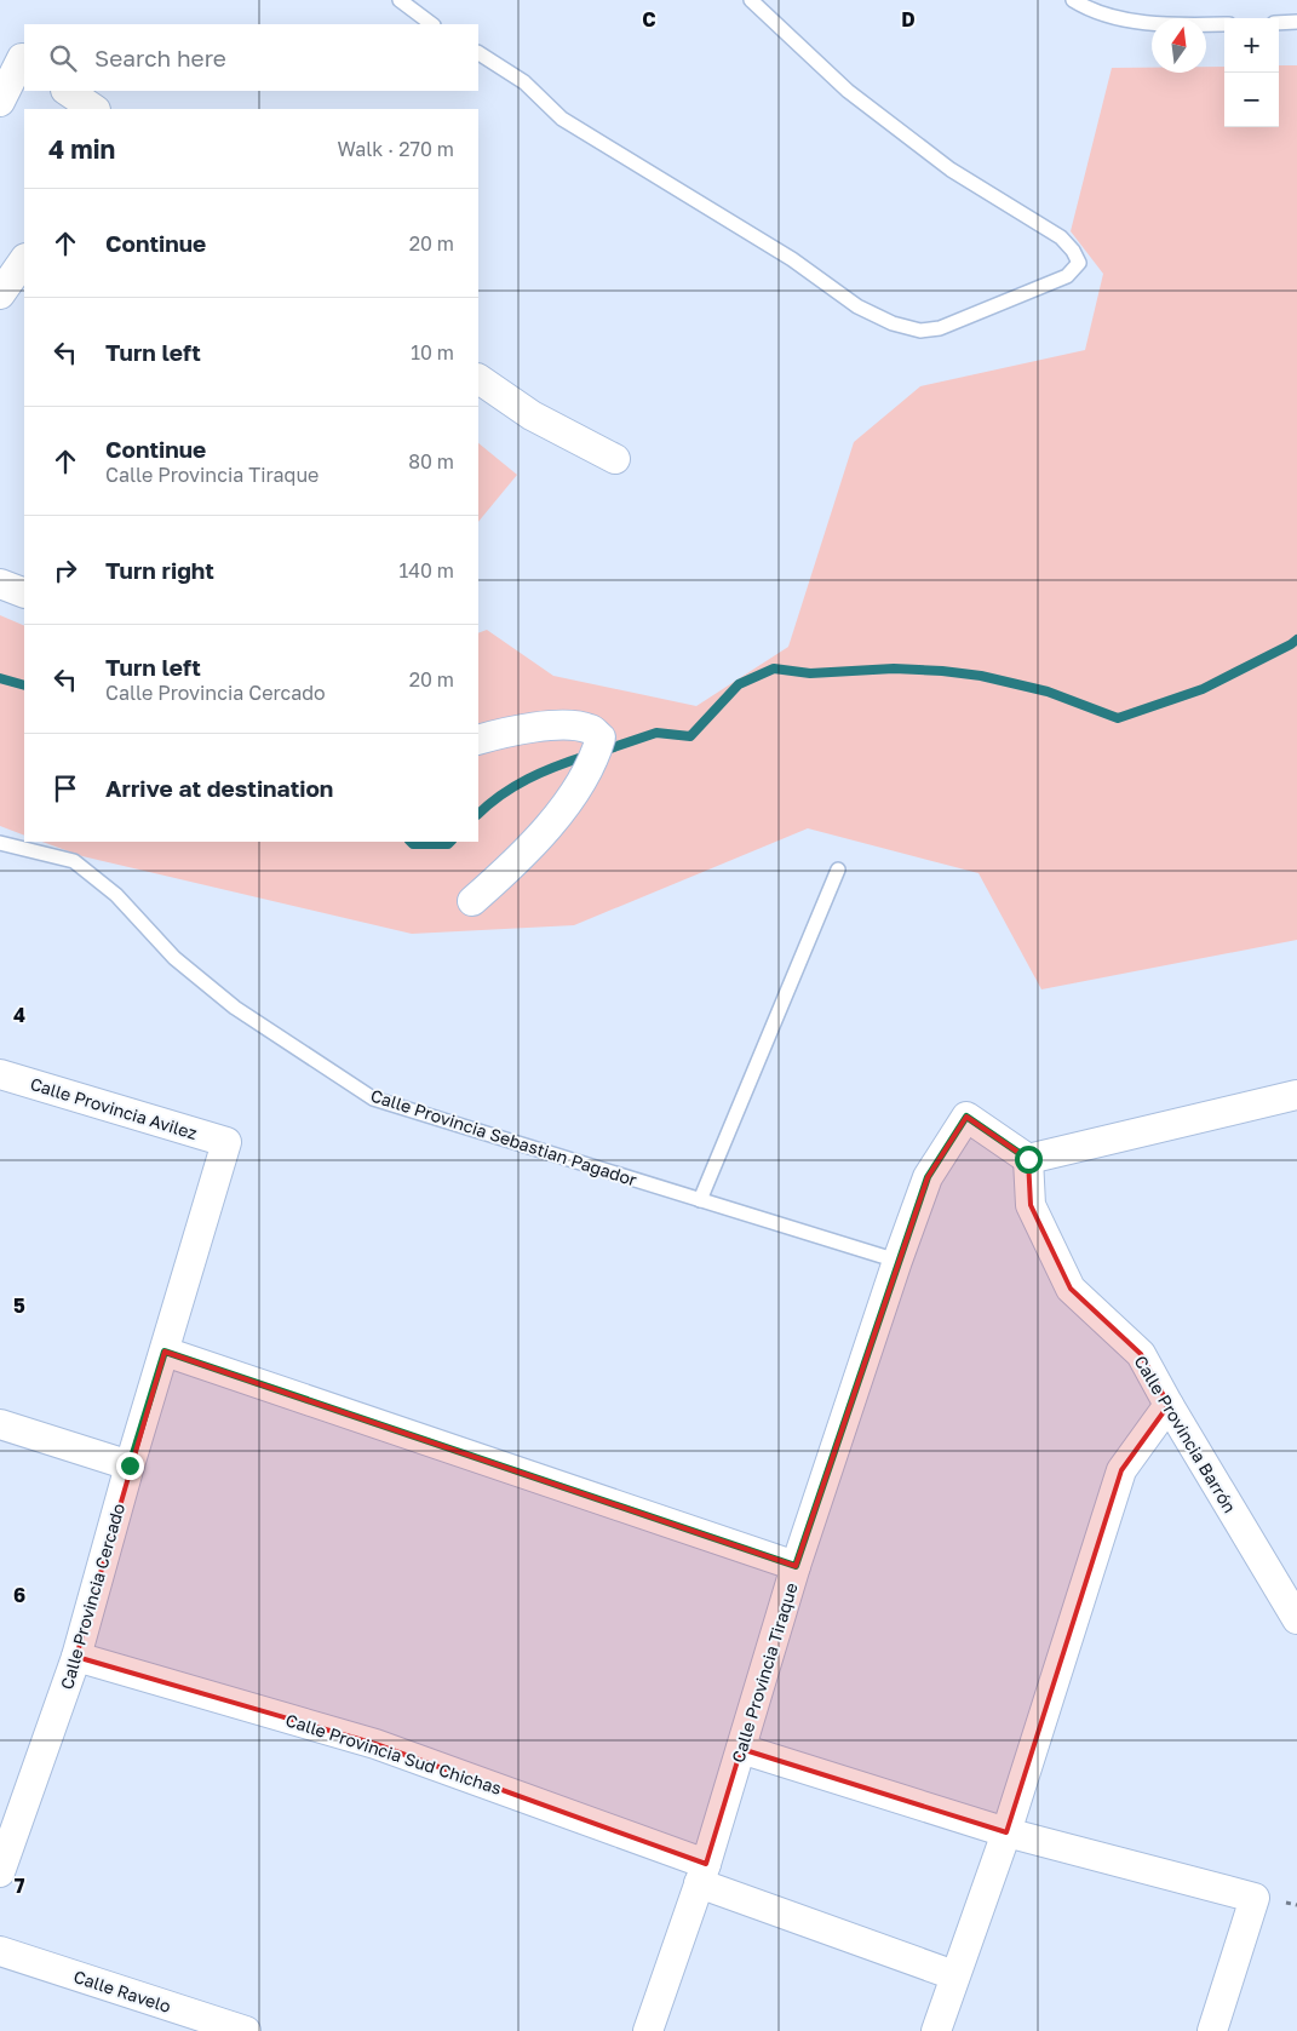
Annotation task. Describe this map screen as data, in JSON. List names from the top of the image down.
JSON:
{
  "streets": {
    "street": [
      "Calle Provincia Avilez",
      "Calle Provincia Barrón",
      "Calle Provincia Cercado",
      "Calle Provincia Tiraque",
      "Calle Provincia Sud Chichas",
      "Calle Ravelo"
    ],
    "lane": ["Calle Provincia Sebastian Pagador"]
  },
  "crossings": [
    ["Calle Provincia Avilez", "Calle Provincia Cercado"],
    ["Calle Provincia Sebastian Pagador", "Calle Provincia Tiraque"],
    ["Calle Provincia Barrón", "Calle Provincia Tiraque"],
    ["Calle Provincia Cercado", "Calle Provincia Sud Chichas"],
    ["Calle Provincia Tiraque", "Calle Provincia Sud Chichas"]
  ],
  "north": "top",
  "page": {
    "map_buttons": ["+", "−"],
    "search": "Search here",
    "heading": ["4 min", "Walk · 270 m"],
    "list": [
      ["Continue", "20 m"],
      ["Turn left", "10 m"],
      ["Continue", "Calle Provincia Tiraque", "80 m"],
      ["Turn right", "140 m"],
      ["Turn left", "Calle Provincia Cercado", "20 m"],
      "Arrive at destination"
    ]
  },
  "grid": {
    "columns": ["C", "D"],
    "rows": [
      "4",
      "5",
      "6",
      "7"
    ]
  }
}
